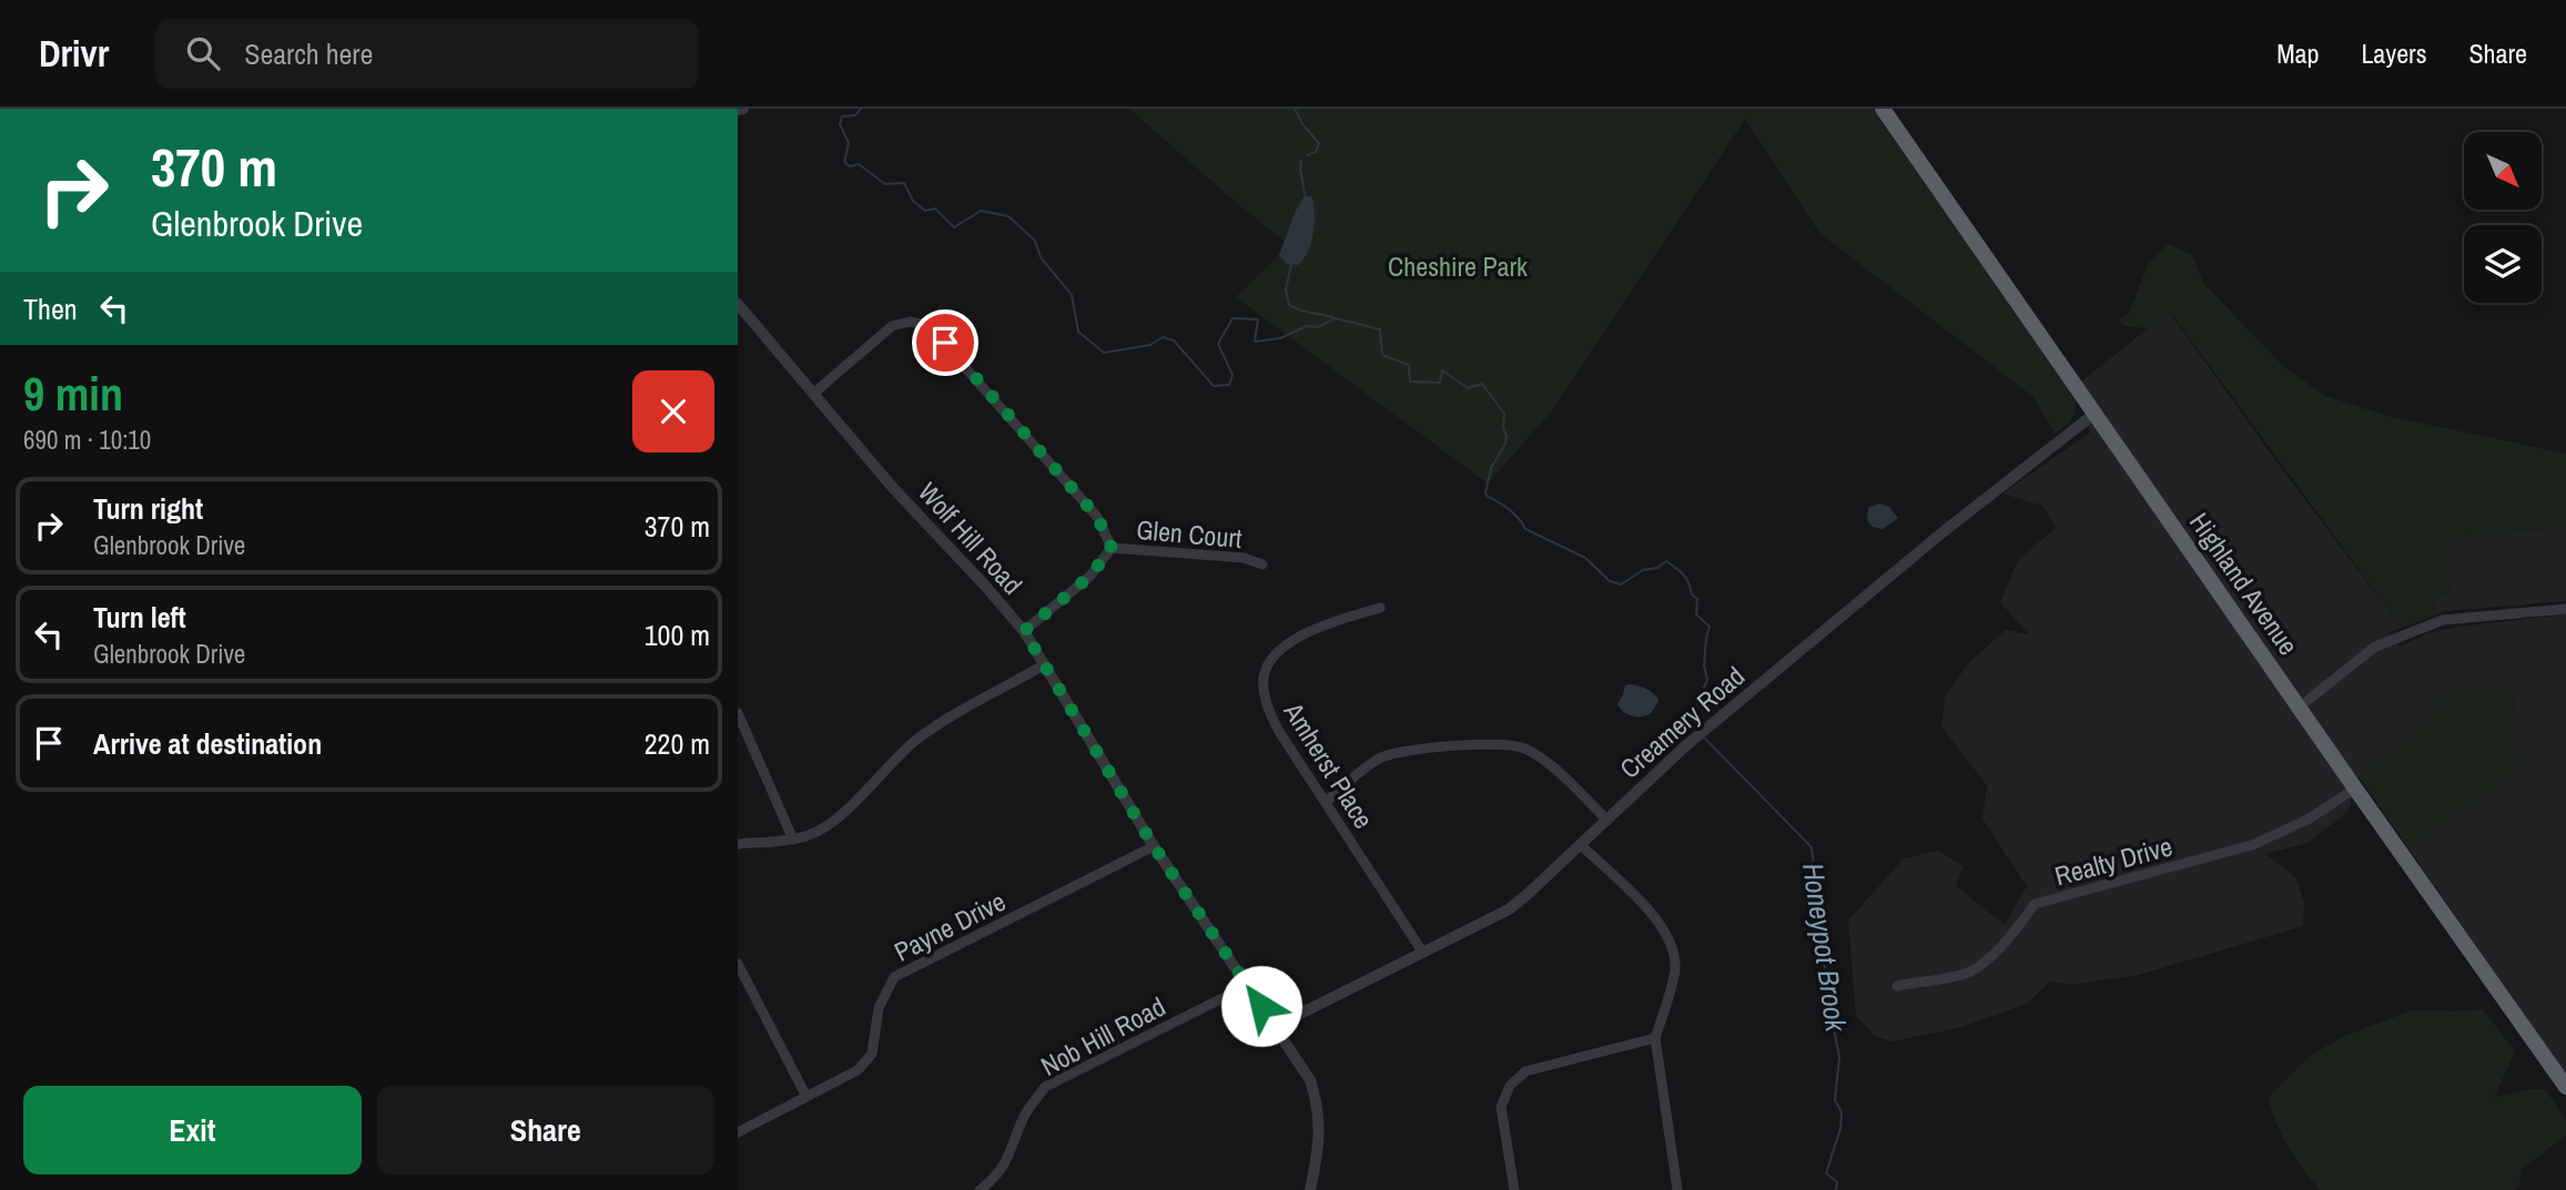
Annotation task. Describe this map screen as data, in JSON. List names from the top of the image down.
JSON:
{
  "streets": {
    "highway": ["Highland Avenue"],
    "street": [
      "Glen Court",
      "Wolf Hill Road",
      "Creamery Road",
      "Amherst Place",
      "Realty Drive",
      "Payne Drive",
      "Nob Hill Road"
    ]
  },
  "crossings": [
    ["Wolf Hill Road", "Creamery Road"],
    ["Wolf Hill Road", "Payne Drive"],
    ["Wolf Hill Road", "Nob Hill Road"],
    ["Highland Avenue", "Creamery Road"],
    ["Highland Avenue", "Realty Drive"],
    ["Creamery Road", "Amherst Place"]
  ],
  "water": ["Honeypot Brook"],
  "parks": ["Cheshire Park"],
  "north": "bottom right",
  "page": {
    "header": "Drivr",
    "search": "Search here",
    "nav": ["Map", "Layers", "Share"],
    "turn": ["370 m", "Glenbrook Drive"],
    "then": "Then",
    "heading": ["9 min", "690 m · 10:10"],
    "list": [
      {
        "name": "Turn right",
        "note": "Glenbrook Drive",
        "value": "370 m"
      },
      {
        "name": "Turn left",
        "note": "Glenbrook Drive",
        "value": "100 m"
      },
      {
        "name": "Arrive at destination",
        "value": "220 m"
      }
    ],
    "buttons": ["Exit", "Share"]
  }
}
